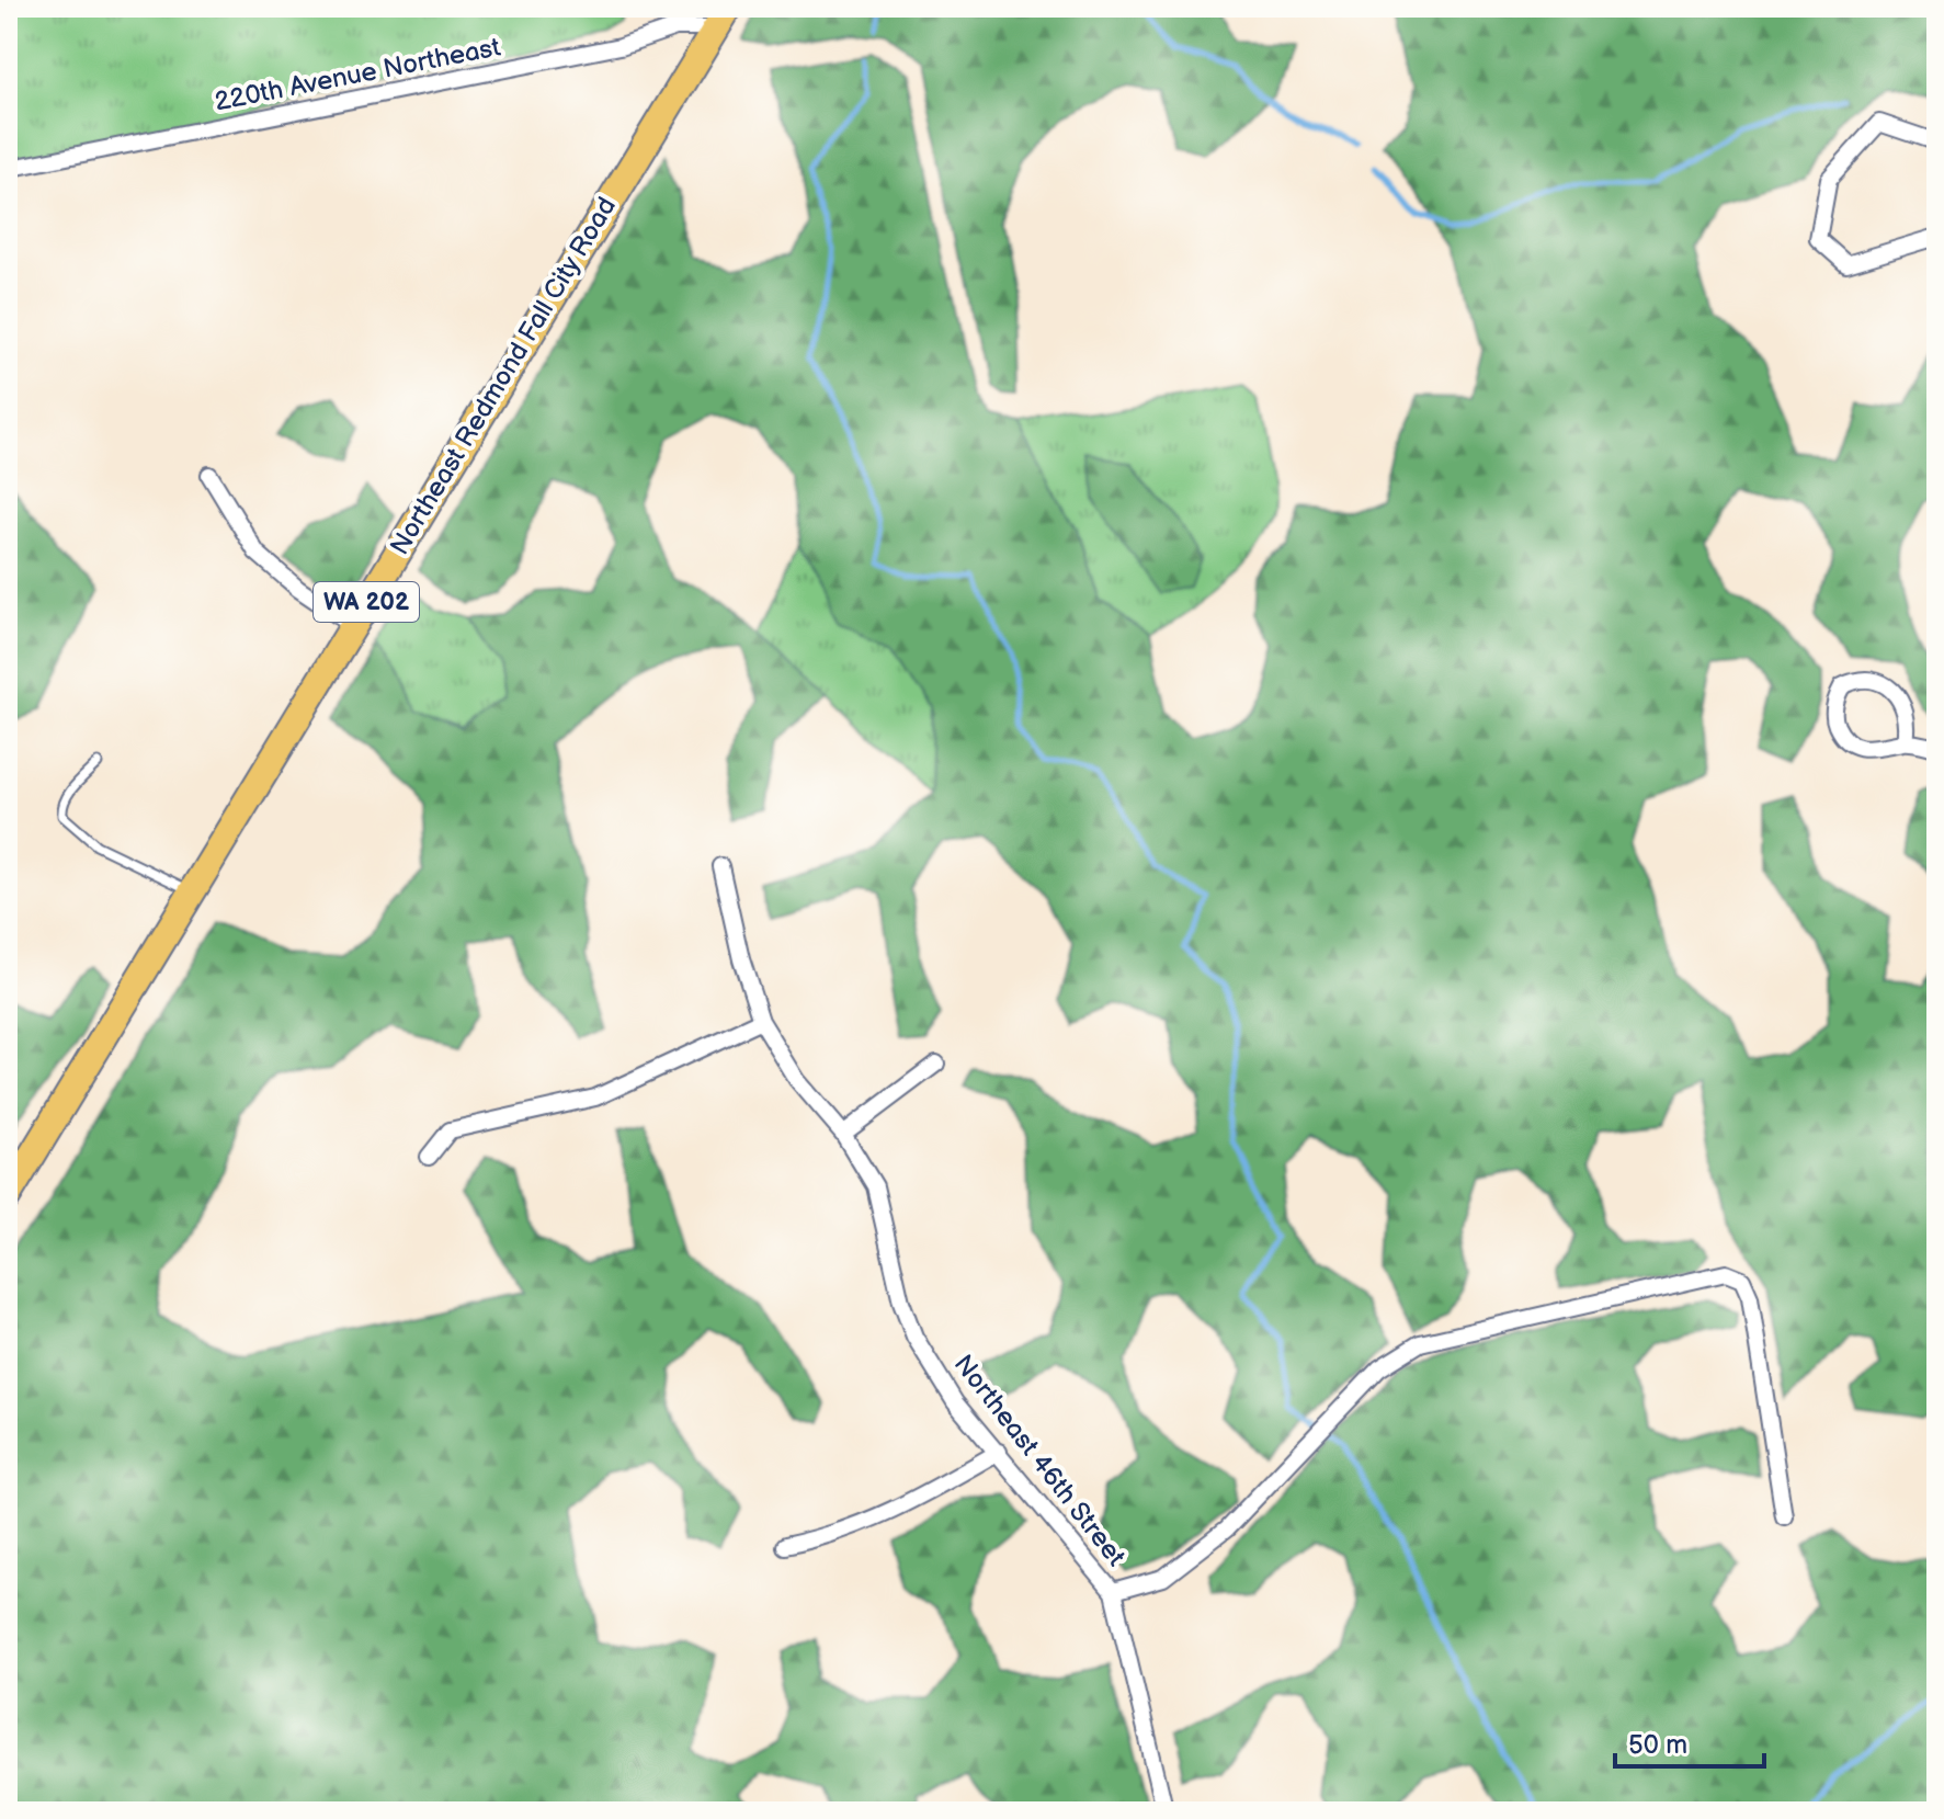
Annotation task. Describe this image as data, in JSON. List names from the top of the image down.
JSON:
{
  "streets": {
    "main road": ["Northeast Redmond Fall City Road", "WA 202"],
    "street": ["220th Avenue Northeast", "Northeast 46th Street"]
  },
  "crossings": [
    ["220th Avenue Northeast", "Northeast Redmond Fall City Road"]
  ],
  "scale_bar": "50 m"
}
